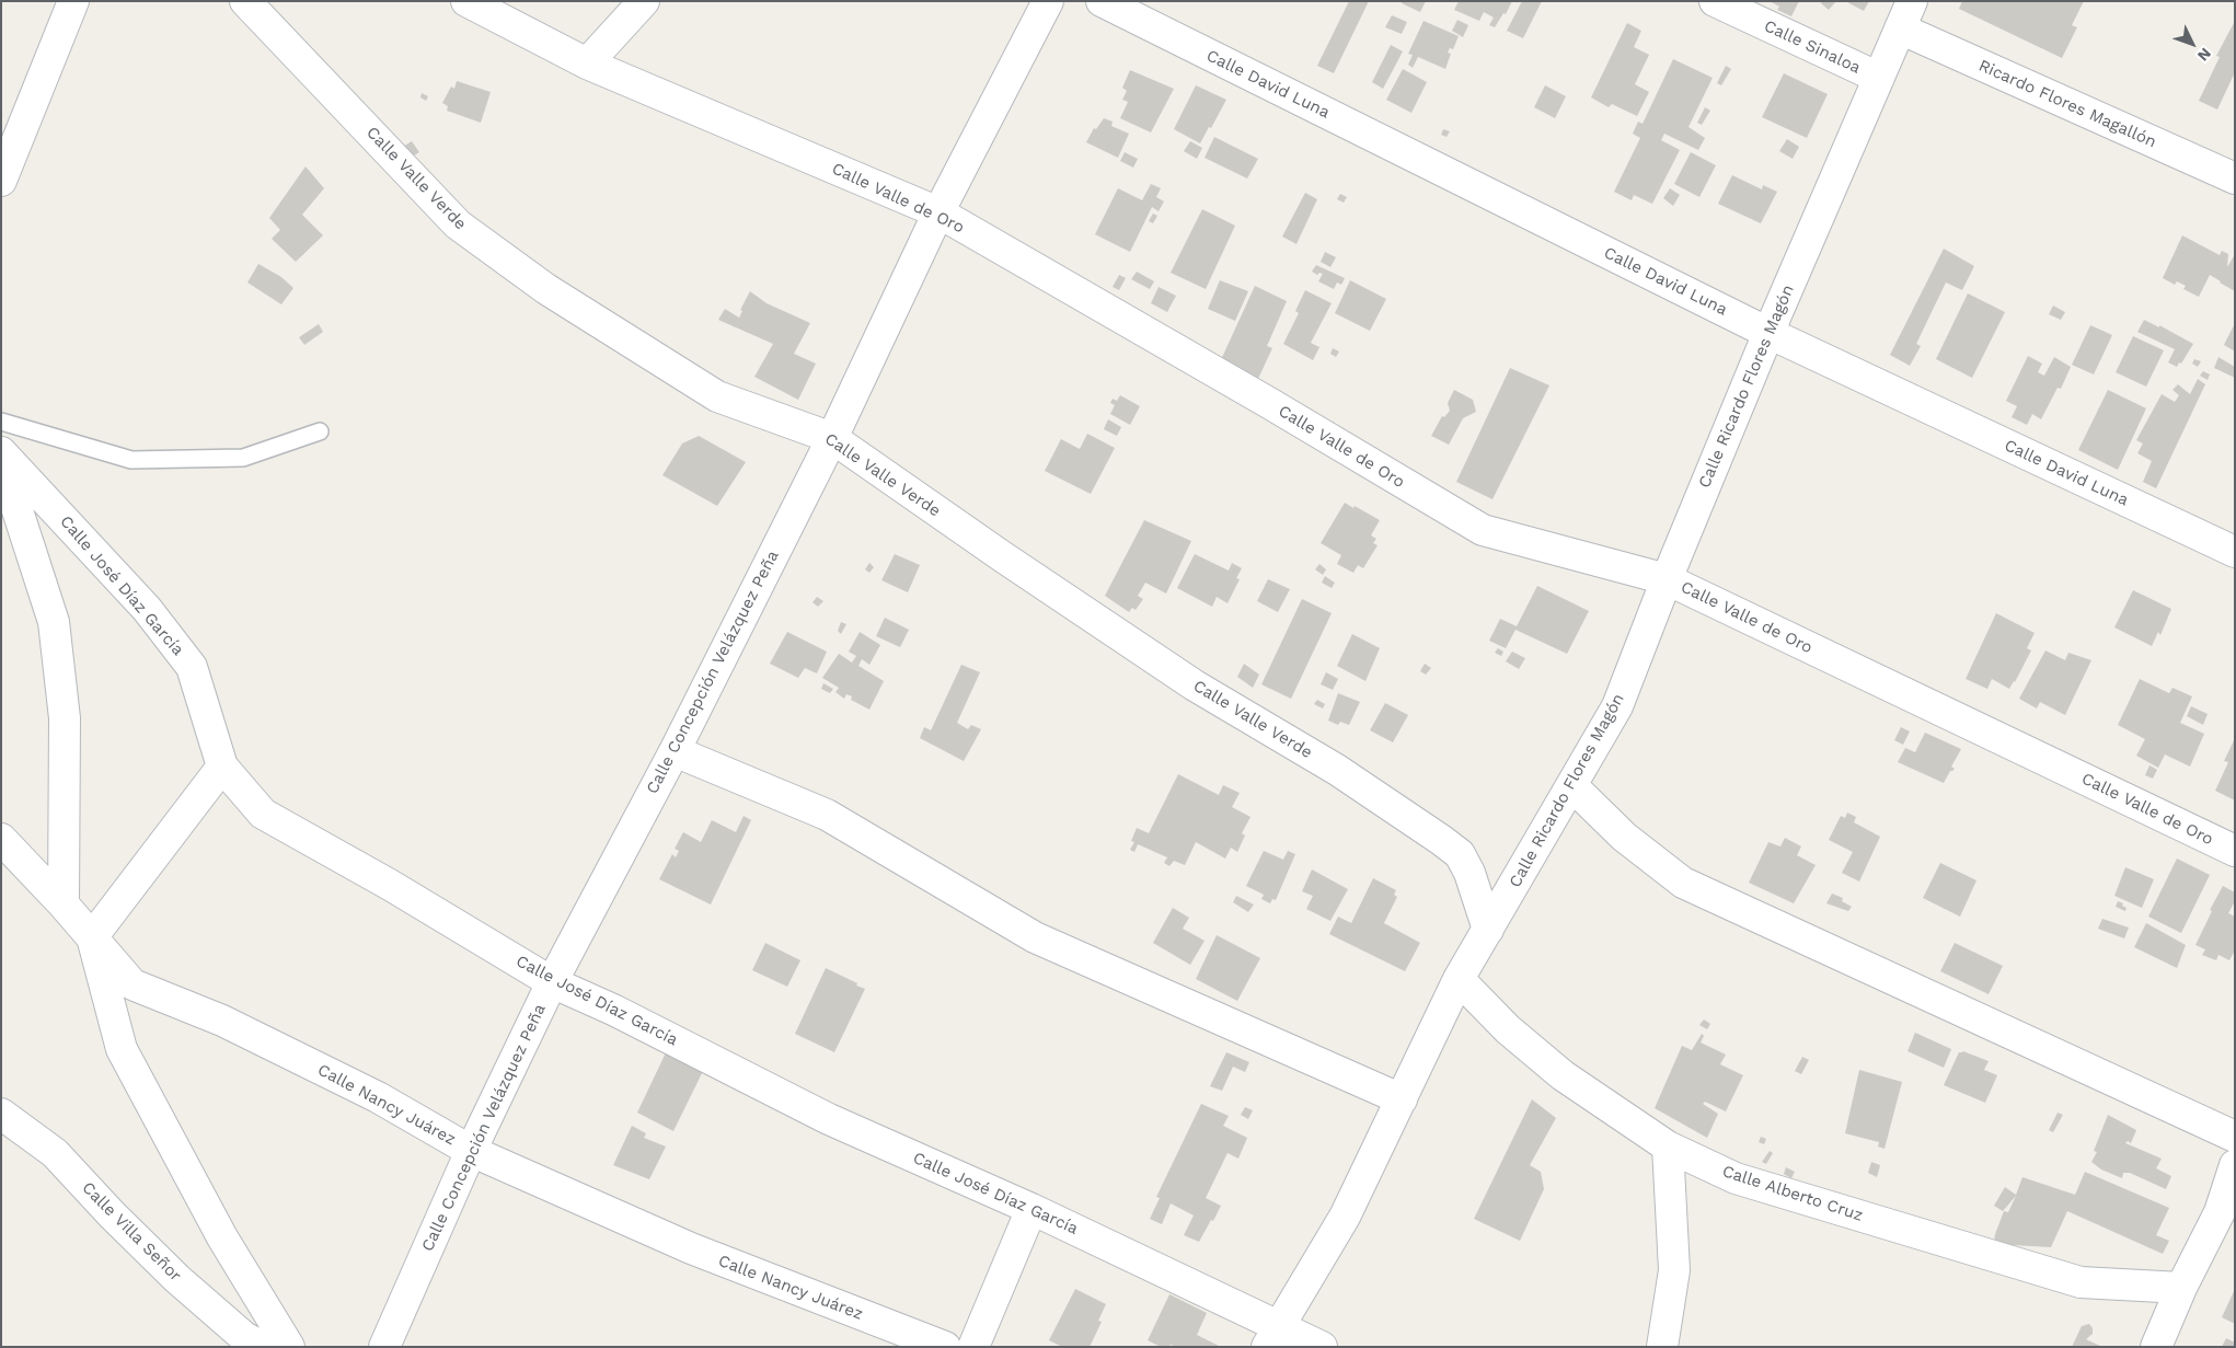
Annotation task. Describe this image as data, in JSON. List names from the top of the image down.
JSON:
{
  "streets": {
    "street": [
      "Calle Sinaloa",
      "Calle David Luna",
      "Ricardo Flores Magallón",
      "Calle Valle Verde",
      "Calle Valle de Oro",
      "Calle Ricardo Flores Magón",
      "Calle José Díaz García",
      "Calle Concepción Velázquez Peña",
      "Calle Nancy Juárez",
      "Calle Alberto Cruz",
      "Calle Villa Señor"
    ]
  },
  "crossings": [
    ["Calle Sinaloa", "Calle Ricardo Flores Magón"],
    ["Calle David Luna", "Calle Ricardo Flores Magón"],
    ["Ricardo Flores Magallón", "Calle Ricardo Flores Magón"],
    ["Calle Valle Verde", "Calle Ricardo Flores Magón"],
    ["Calle Valle Verde", "Calle Concepción Velázquez Peña"],
    ["Calle Valle de Oro", "Calle Ricardo Flores Magón"],
    ["Calle Valle de Oro", "Calle Concepción Velázquez Peña"],
    ["Calle Ricardo Flores Magón", "Calle José Díaz García"],
    ["Calle Ricardo Flores Magón", "Calle Alberto Cruz"],
    ["Calle José Díaz García", "Calle Concepción Velázquez Peña"],
    ["Calle Concepción Velázquez Peña", "Calle Nancy Juárez"]
  ],
  "north": "bottom right"
}
